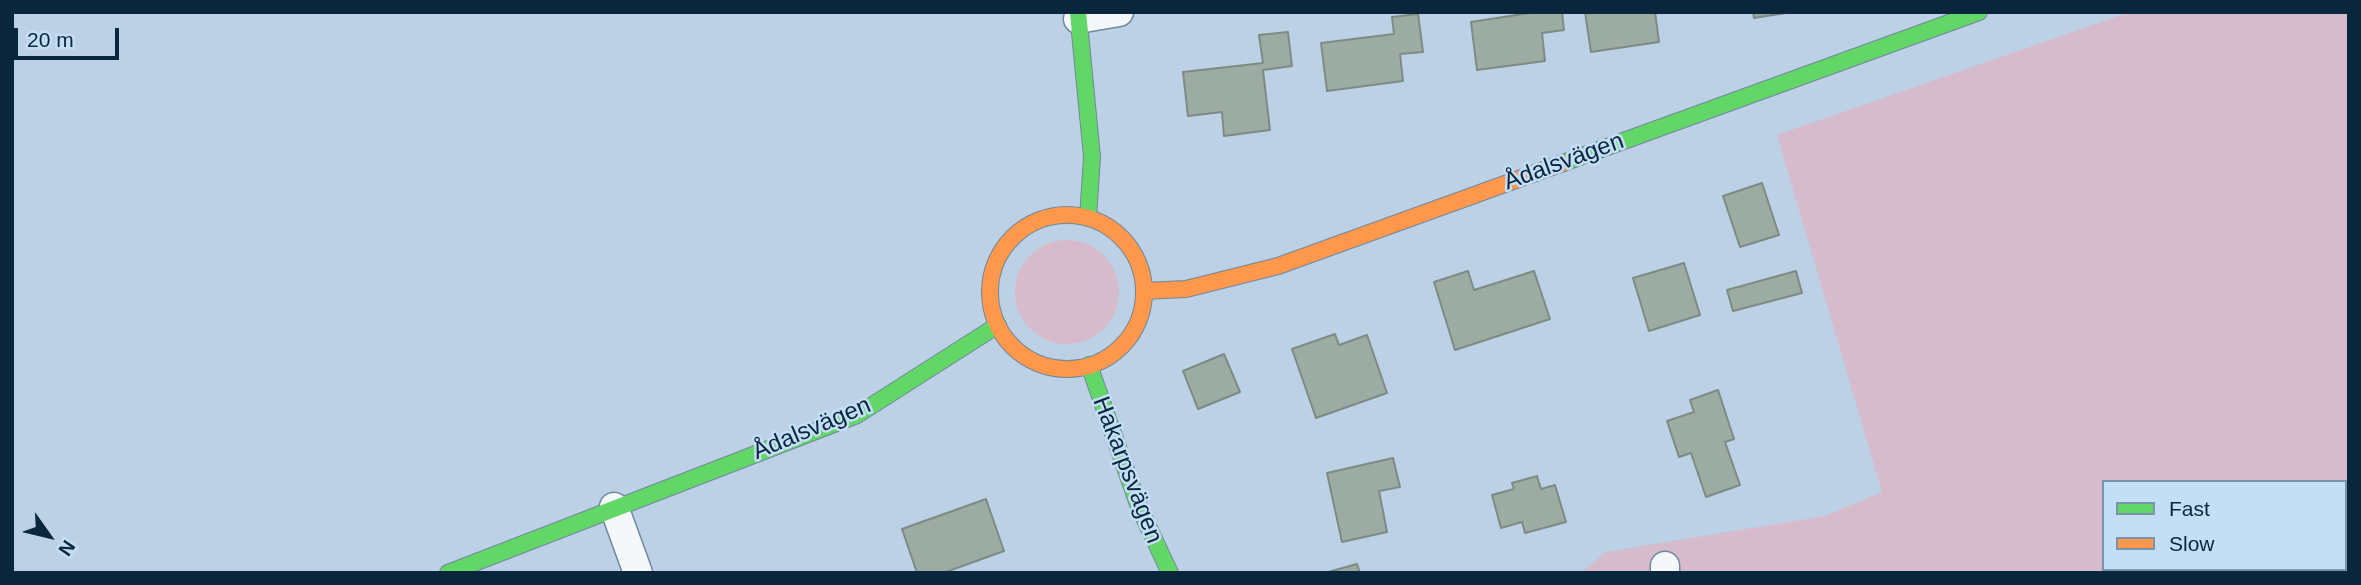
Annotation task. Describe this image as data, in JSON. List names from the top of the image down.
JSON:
{
  "streets": {
    "main road": ["Ådalsvägen", "Hakarpsvägen"]
  },
  "crossings": [
    ["Ådalsvägen", "Hakarpsvägen"]
  ],
  "legend": ["Fast", "Slow"],
  "scale_bar": "20 m",
  "north": "bottom right"
}
